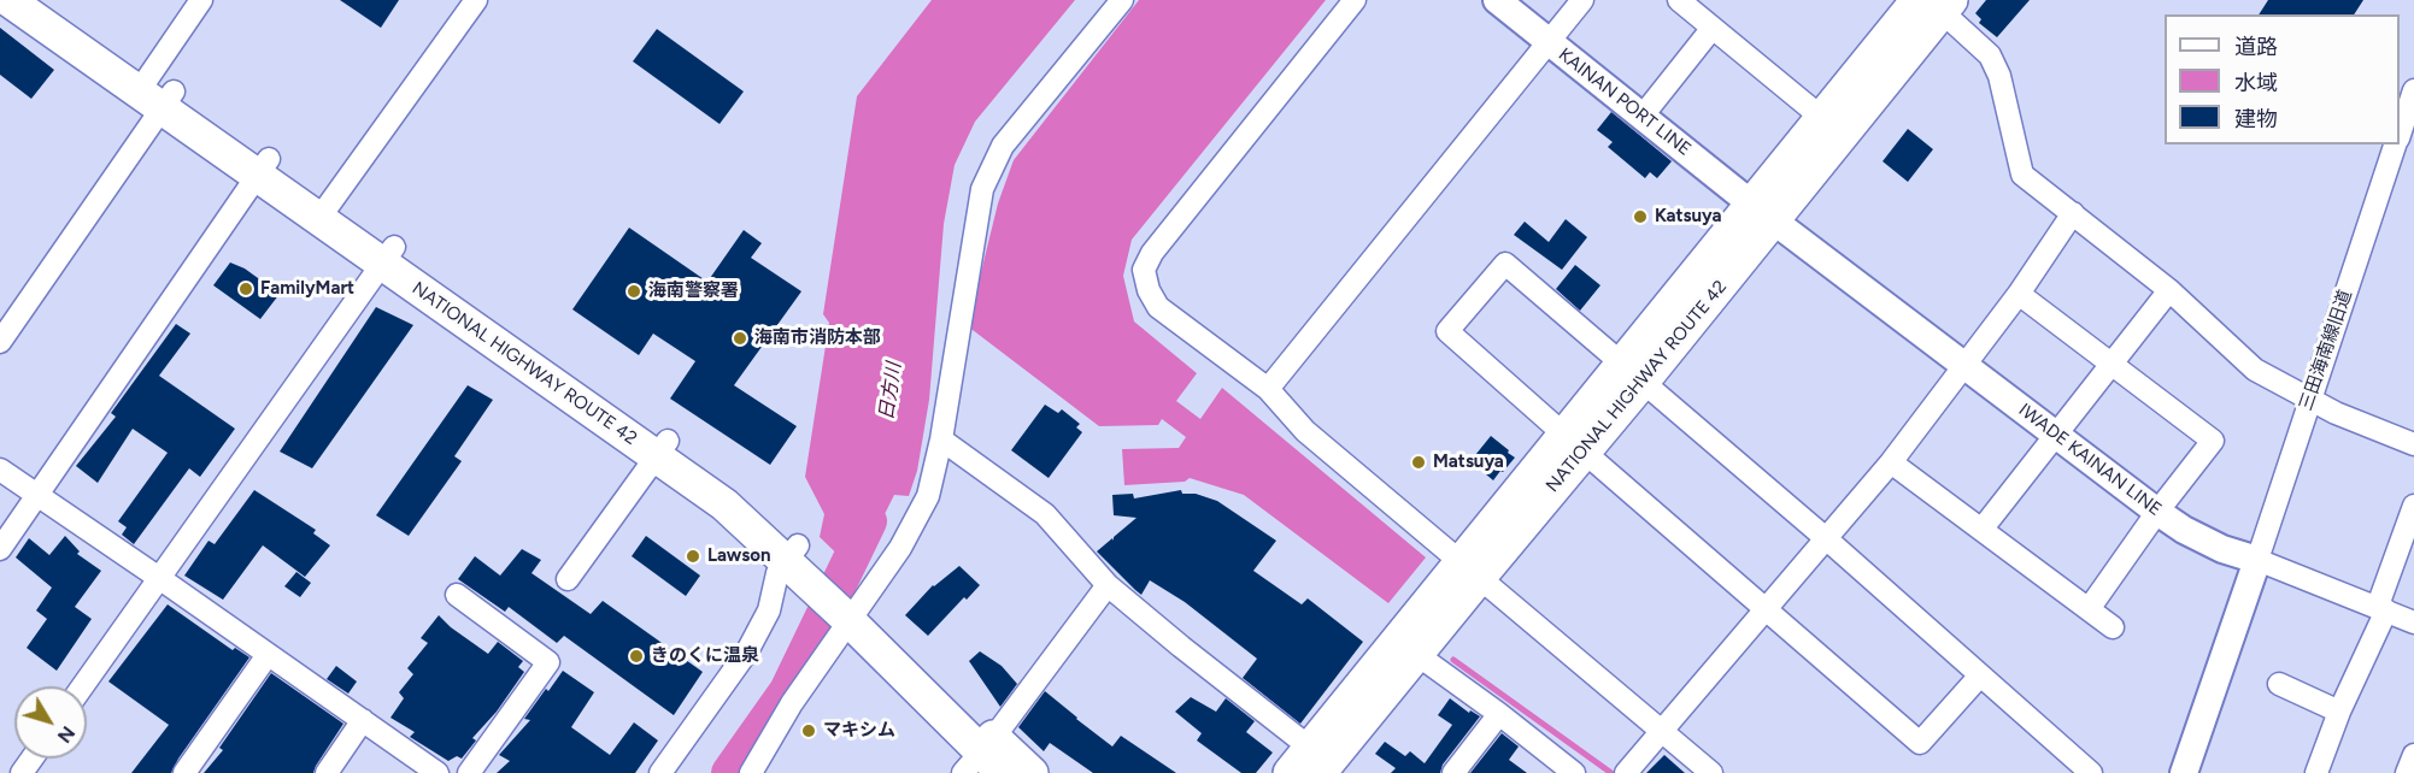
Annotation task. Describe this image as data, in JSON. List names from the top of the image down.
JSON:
{
  "streets": {
    "highway": ["NATIONAL HIGHWAY ROUTE 42"],
    "main road": ["KAINAN PORT LINE", "IWADE KAINAN LINE"],
    "street": ["三田海南線旧道"]
  },
  "crossings": [
    ["KAINAN PORT LINE", "NATIONAL HIGHWAY ROUTE 42"],
    ["KAINAN PORT LINE", "IWADE KAINAN LINE"],
    ["三田海南線旧道", "IWADE KAINAN LINE"],
    ["NATIONAL HIGHWAY ROUTE 42", "IWADE KAINAN LINE"]
  ],
  "water": ["日方川"],
  "places": [
    "Katsuya",
    "FamilyMart",
    "海南警察署",
    "海南市消防本部",
    "Matsuya",
    "Lawson",
    "きのくに温泉",
    "マキシム"
  ],
  "legend": ["道路", "水域", "建物"],
  "north": "bottom right"
}
